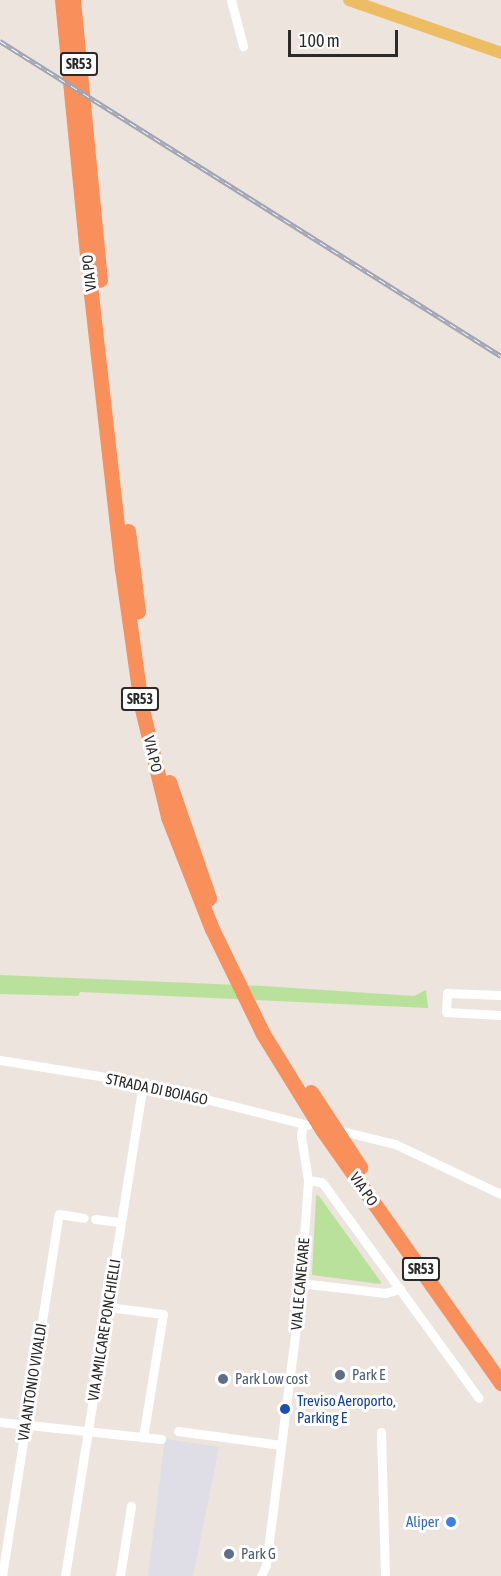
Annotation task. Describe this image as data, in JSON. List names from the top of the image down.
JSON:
{
  "streets": {
    "highway": ["SR53", "VIA PO"],
    "street": [
      "STRADA DI BOIAGO",
      "VIA LE CANEVARE",
      "VIA AMILCARE PONCHIELLI",
      "VIA ANTONIO VIVALDI"
    ]
  },
  "crossings": [
    ["STRADA DI BOIAGO", "VIA LE CANEVARE"],
    ["STRADA DI BOIAGO", "VIA AMILCARE PONCHIELLI"]
  ],
  "places": [
    "Park E",
    "Park Low cost",
    "Treviso Aeroporto, Parking E",
    "Aliper",
    "Park G"
  ],
  "scale_bar": "100 m"
}
